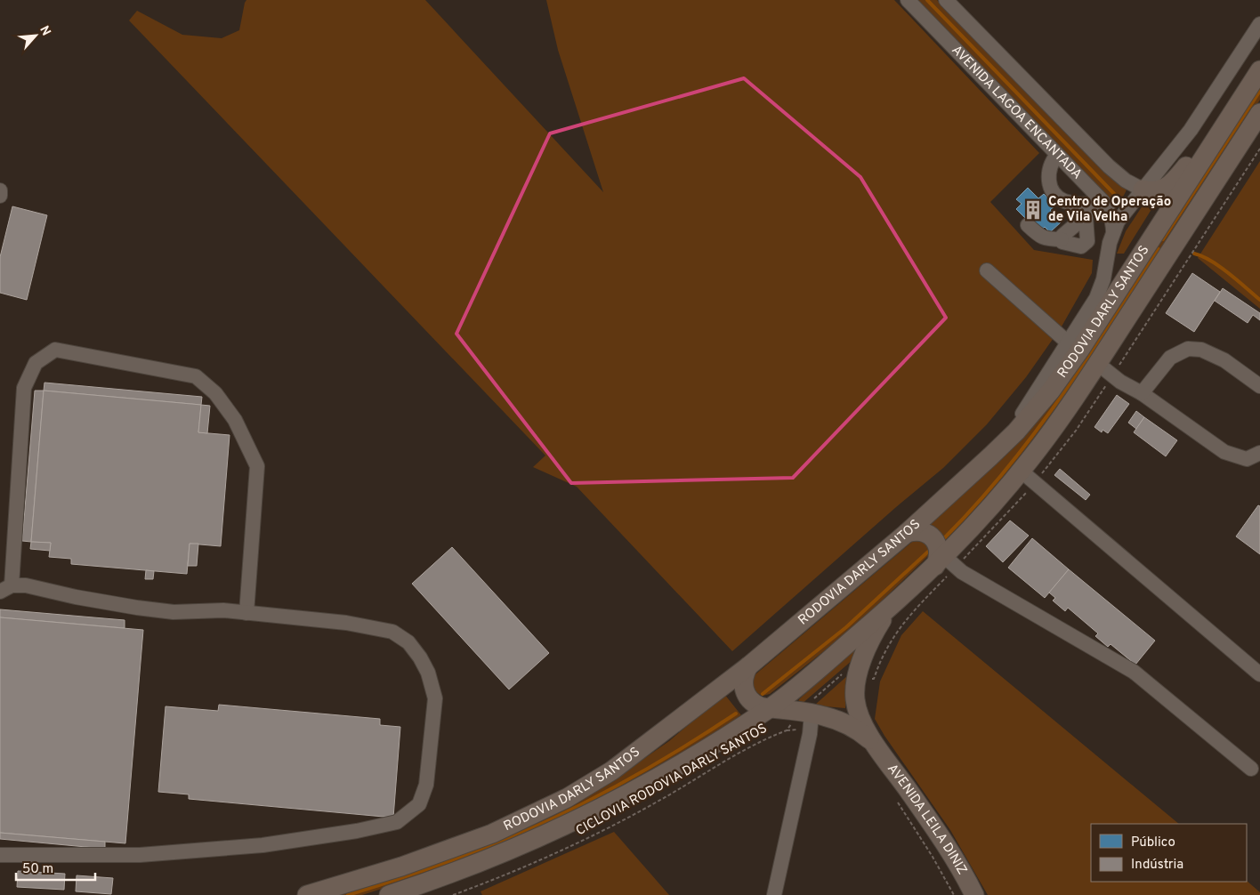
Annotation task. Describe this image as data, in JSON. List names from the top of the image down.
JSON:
{
  "streets": {
    "main road": ["RODOVIA DARLY SANTOS", "AVENIDA LEILA DINIZ"],
    "street": ["AVENIDA LAGOA ENCANTADA"],
    "path": ["CICLOVIA RODOVIA DARLY SANTOS"]
  },
  "crossings": [
    ["RODOVIA DARLY SANTOS", "AVENIDA LEILA DINIZ"],
    ["CICLOVIA RODOVIA DARLY SANTOS", "AVENIDA LEILA DINIZ"]
  ],
  "places": {
    "building": ["Centro de Operação de Vila Velha"]
  },
  "legend": ["Público", "Indústria"],
  "scale_bar": "50 m",
  "north": "top right"
}
